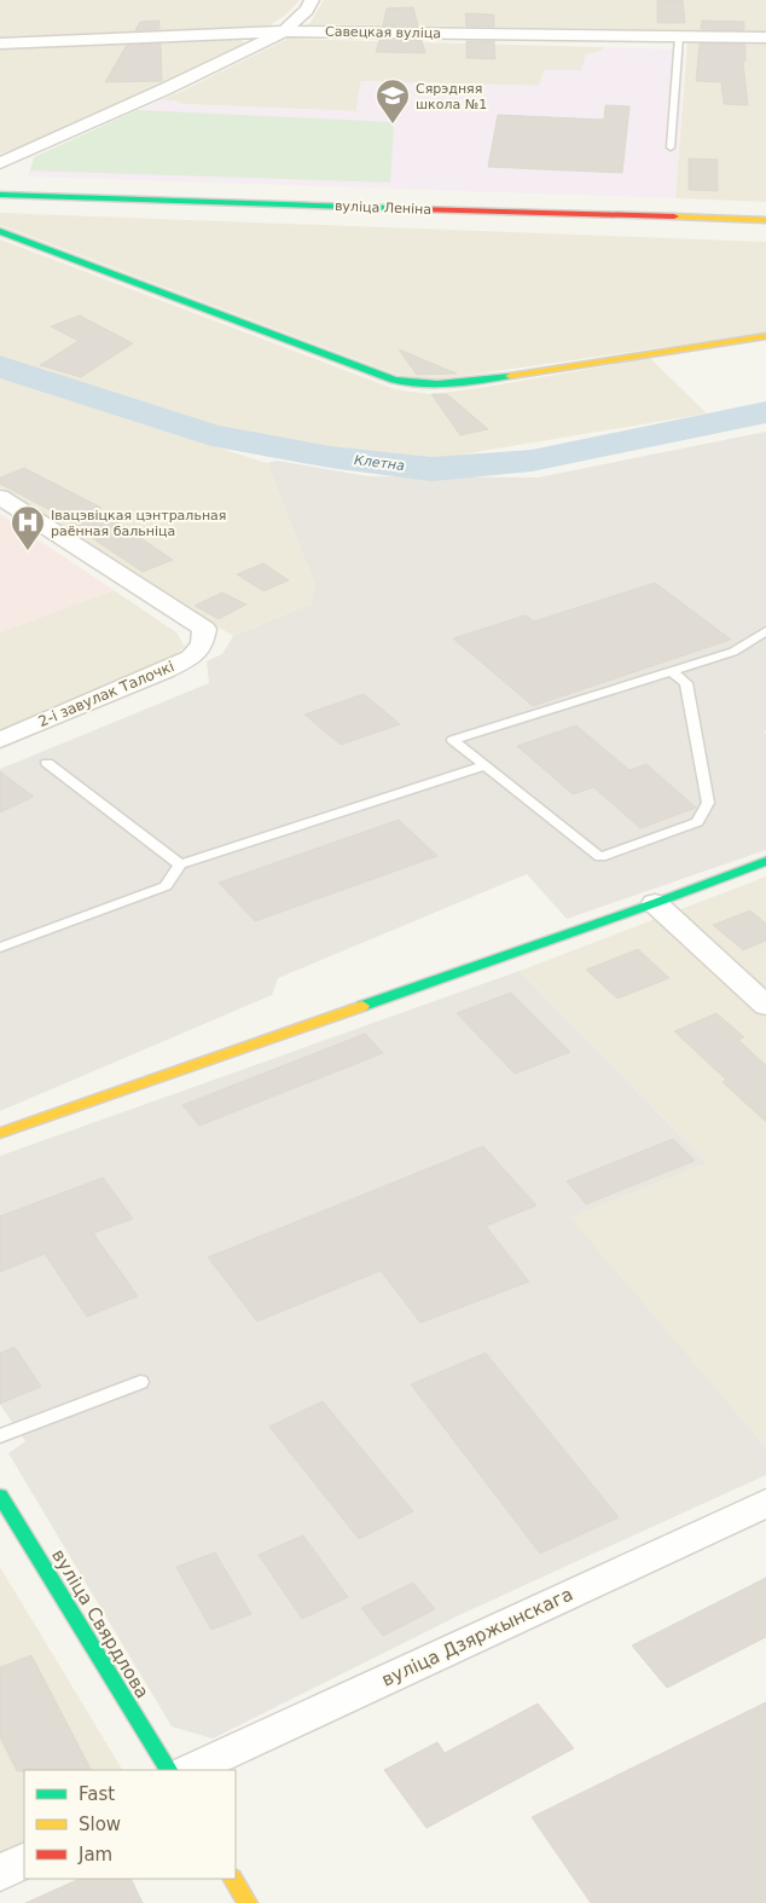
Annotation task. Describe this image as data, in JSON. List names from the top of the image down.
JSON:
{
  "streets": {
    "street": [
      "Савецкая вуліца",
      "вуліца Леніна",
      "2-і завулак Талочкі",
      "вуліца Свярдлова",
      "вуліца Дзяржынскага"
    ]
  },
  "water": ["Клетна"],
  "places": {
    "school or university": ["Сярэдняя школа №1"],
    "hospital": ["Івацэвіцкая цэнтральная раённая бальніца"]
  },
  "legend": ["Fast", "Slow", "Jam"]
}
